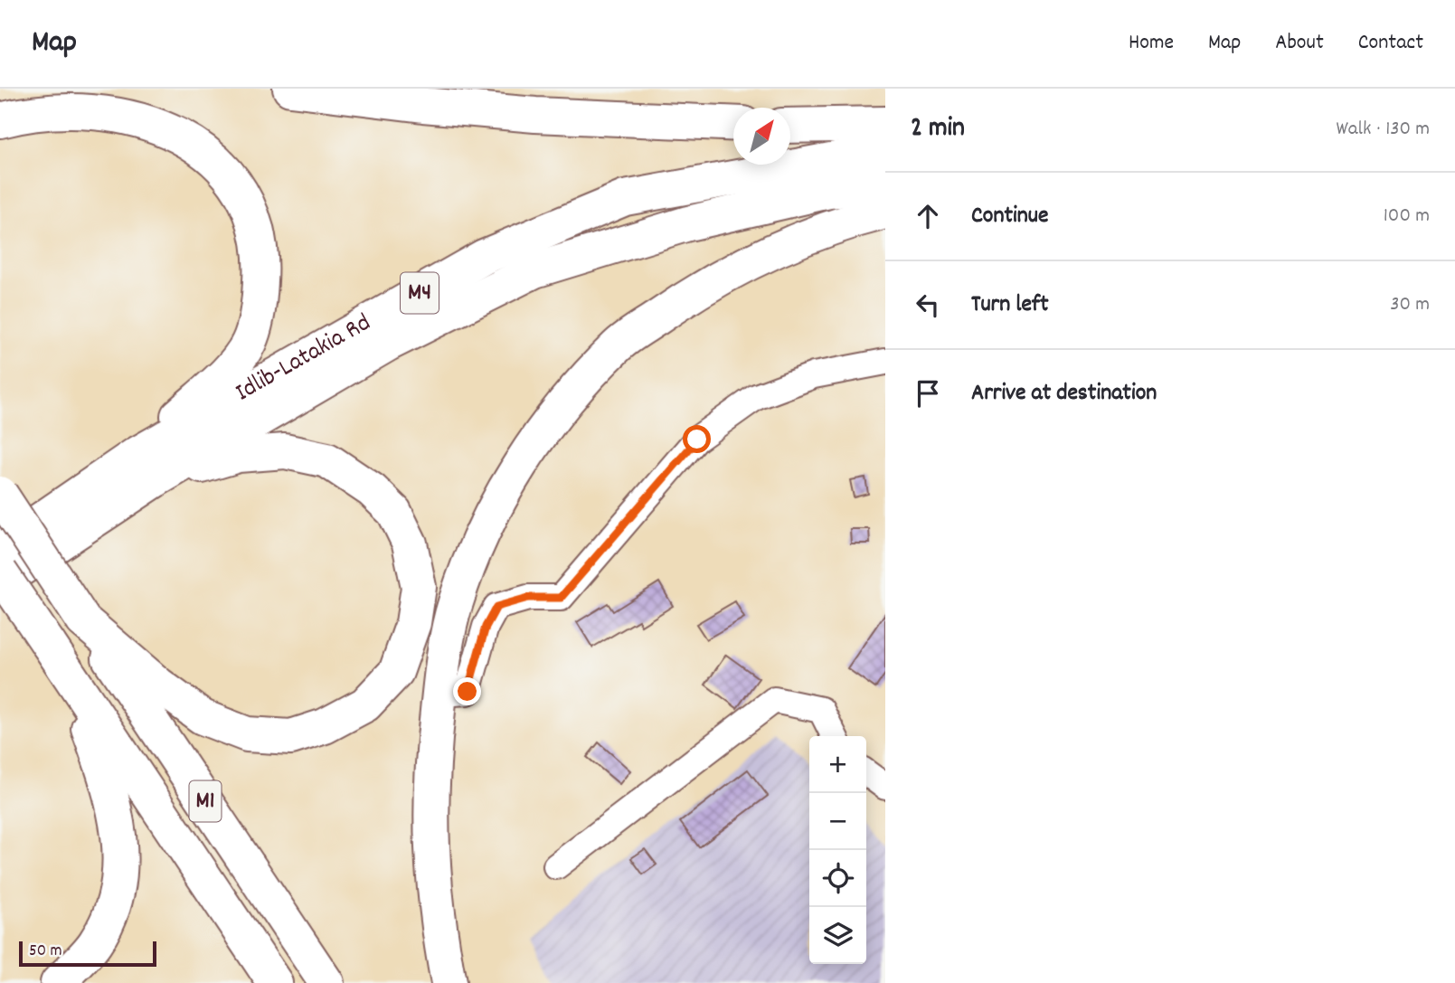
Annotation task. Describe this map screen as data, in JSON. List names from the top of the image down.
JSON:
{
  "streets": {
    "highway": ["M4", "Idlib-Latakia Rd", "M1"]
  },
  "scale_bar": "50 m",
  "north": "top right",
  "page": {
    "header": "Map",
    "nav": [
      "Home",
      "Map",
      "About",
      "Contact"
    ],
    "heading": ["2 min", "Walk · 130 m"],
    "list": [
      ["Continue", "100 m"],
      ["Turn left", "30 m"],
      "Arrive at destination"
    ],
    "map_buttons": ["+", "−"],
    "scale": "50 m"
  }
}
